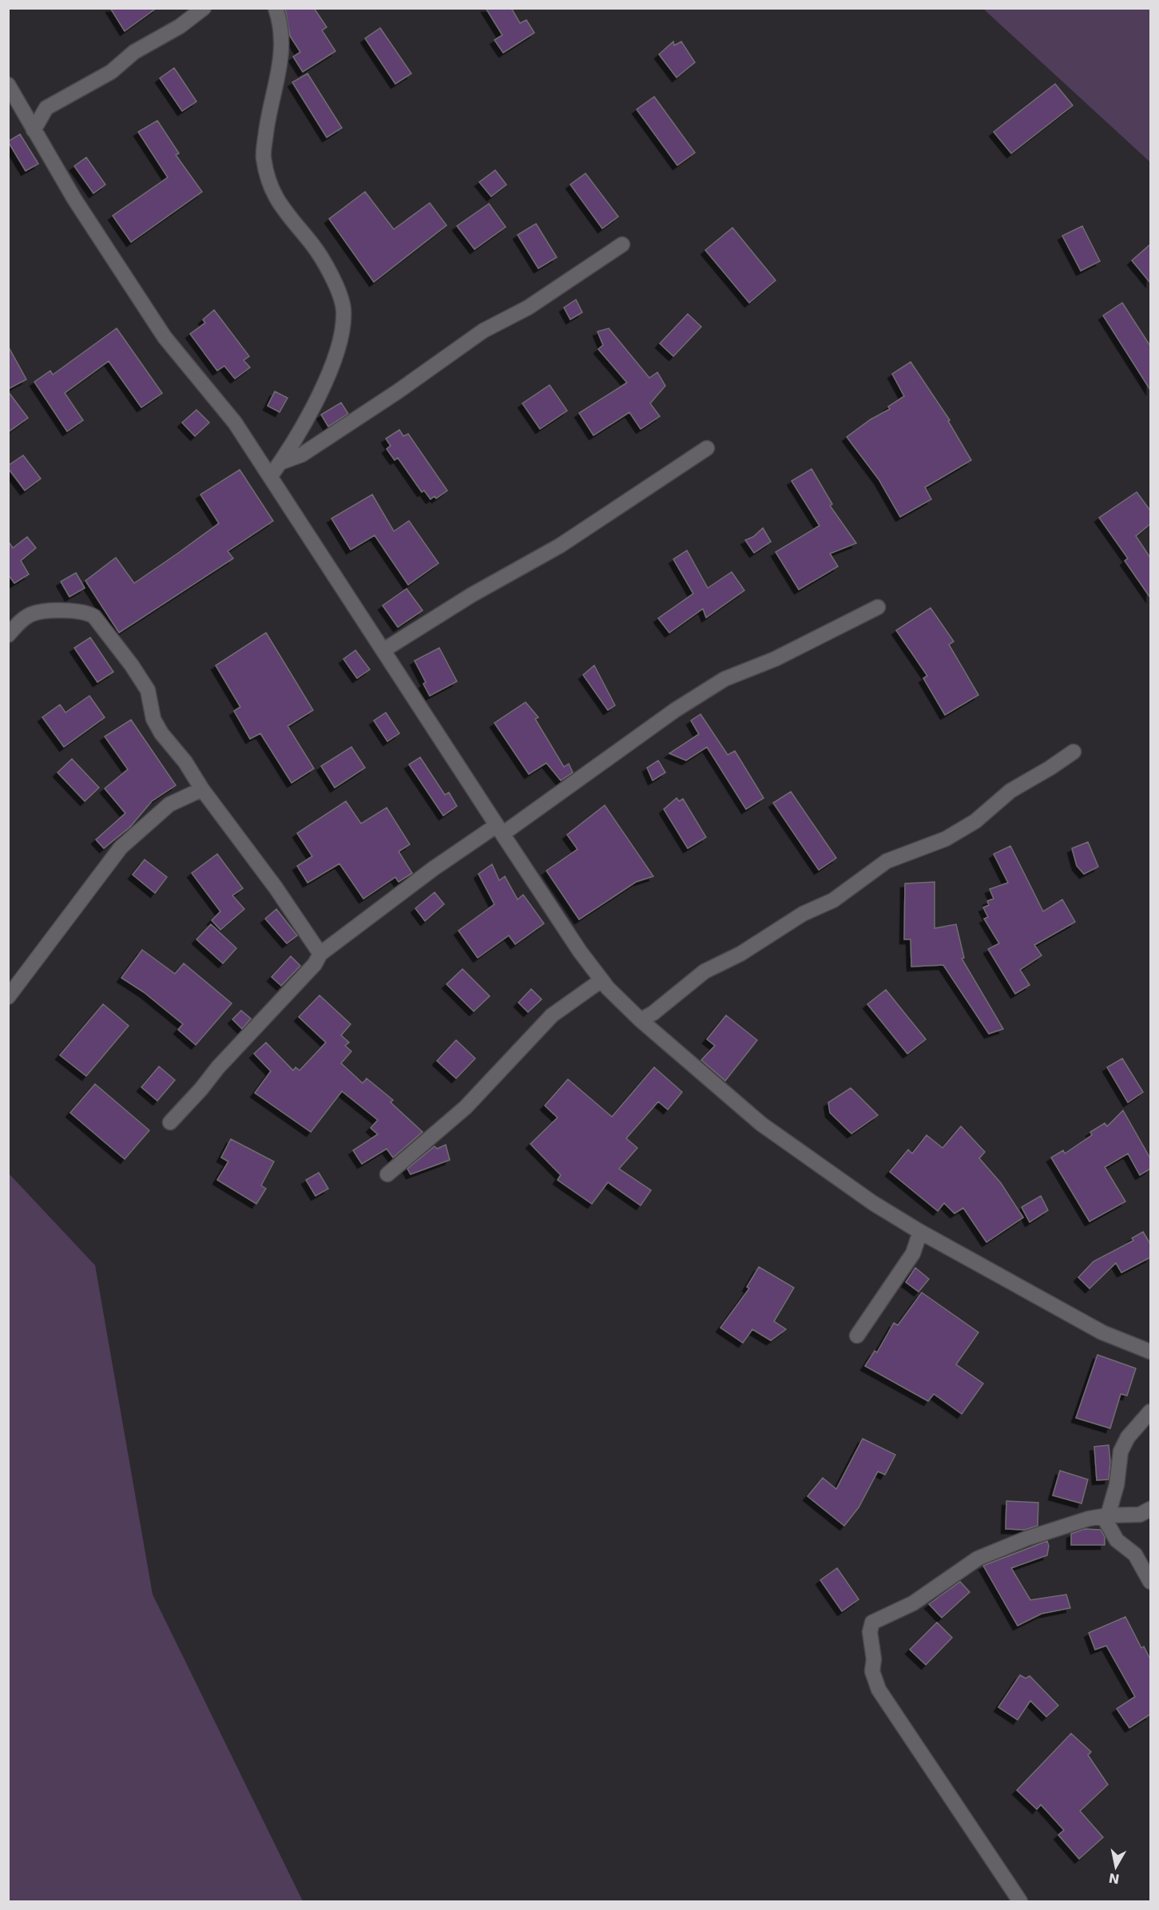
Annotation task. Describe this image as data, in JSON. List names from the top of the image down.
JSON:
{
  "north": "bottom"
}
